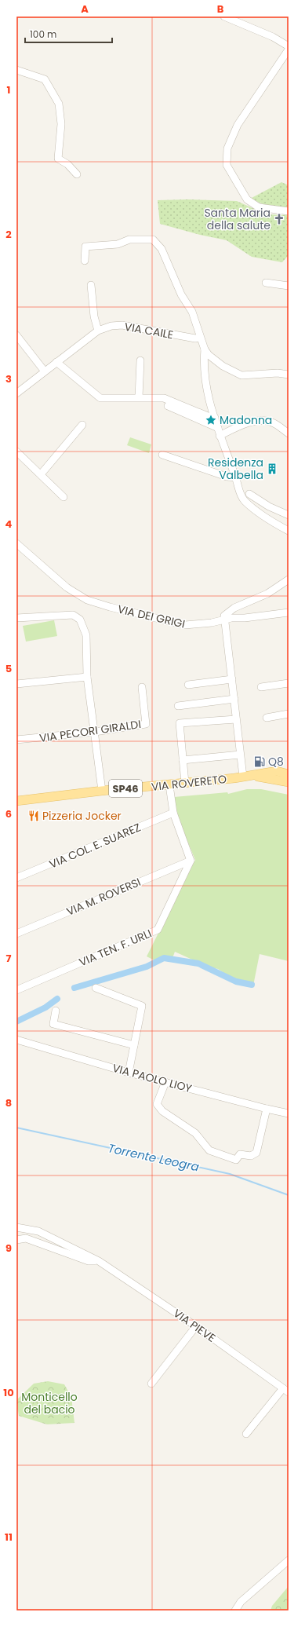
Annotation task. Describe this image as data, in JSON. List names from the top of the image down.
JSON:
{
  "streets": {
    "main road": ["VIA ROVERETO", "SP46"],
    "street": [
      "VIA CAILE",
      "VIA DEI GRIGI",
      "VIA PECORI GIRALDI",
      "VIA COL. E. SUAREZ",
      "VIA M. ROVERSI",
      "VIA TEN. F. URLI",
      "VIA PAOLO LIOY",
      "VIA PIEVE"
    ]
  },
  "crossings": [
    ["VIA ROVERETO", "SP46"],
    ["VIA M. ROVERSI", "VIA TEN. F. URLI"]
  ],
  "water": ["Torrente Leogra"],
  "parks": ["Monticello del bacio"],
  "places": {
    "church": ["Santa Maria della salute"],
    "place": ["Madonna"],
    "building": ["Residenza Valbella"],
    "fuel station": ["Q8"],
    "restaurant": ["Pizzeria Jocker"]
  },
  "scale_bar": "100 m",
  "grid": {
    "columns": ["A", "B"],
    "rows": [
      "1",
      "2",
      "3",
      "4",
      "5",
      "6",
      "7",
      "8",
      "9",
      "10",
      "11"
    ]
  }
}
